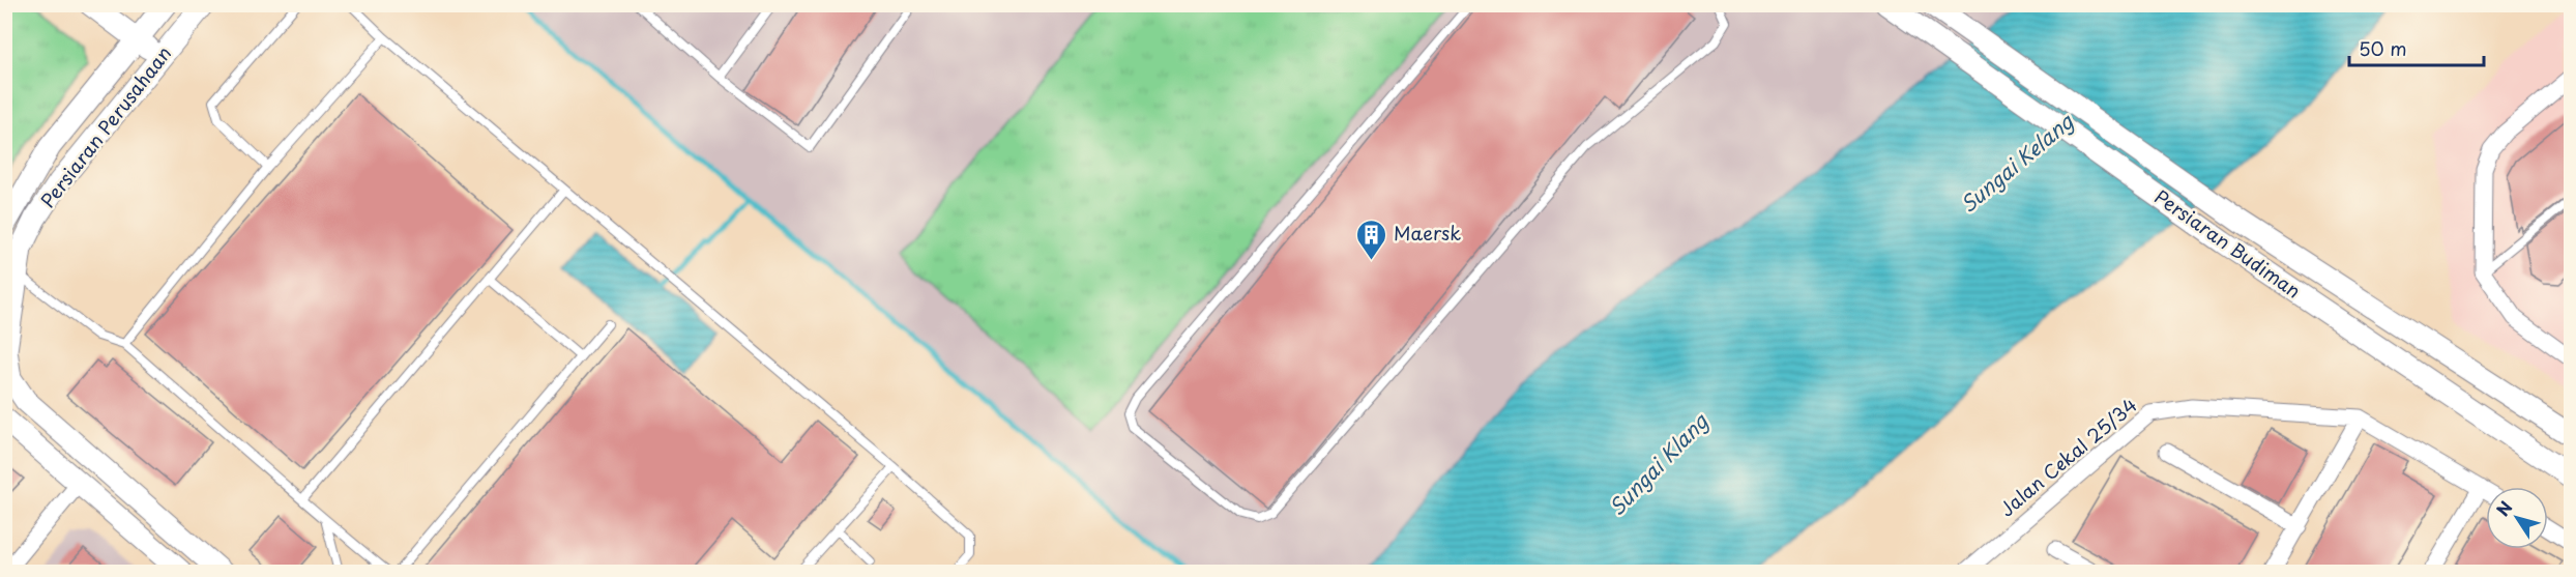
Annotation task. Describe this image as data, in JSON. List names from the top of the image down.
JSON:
{
  "streets": {
    "main road": ["Persiaran Perusahaan", "Persiaran Budiman"],
    "street": ["Jalan Cekal 25/34"]
  },
  "water": ["Sungai Kelang", "Sungai Klang"],
  "places": {
    "building": ["Maersk"]
  },
  "scale_bar": "50 m",
  "north": "top left"
}
